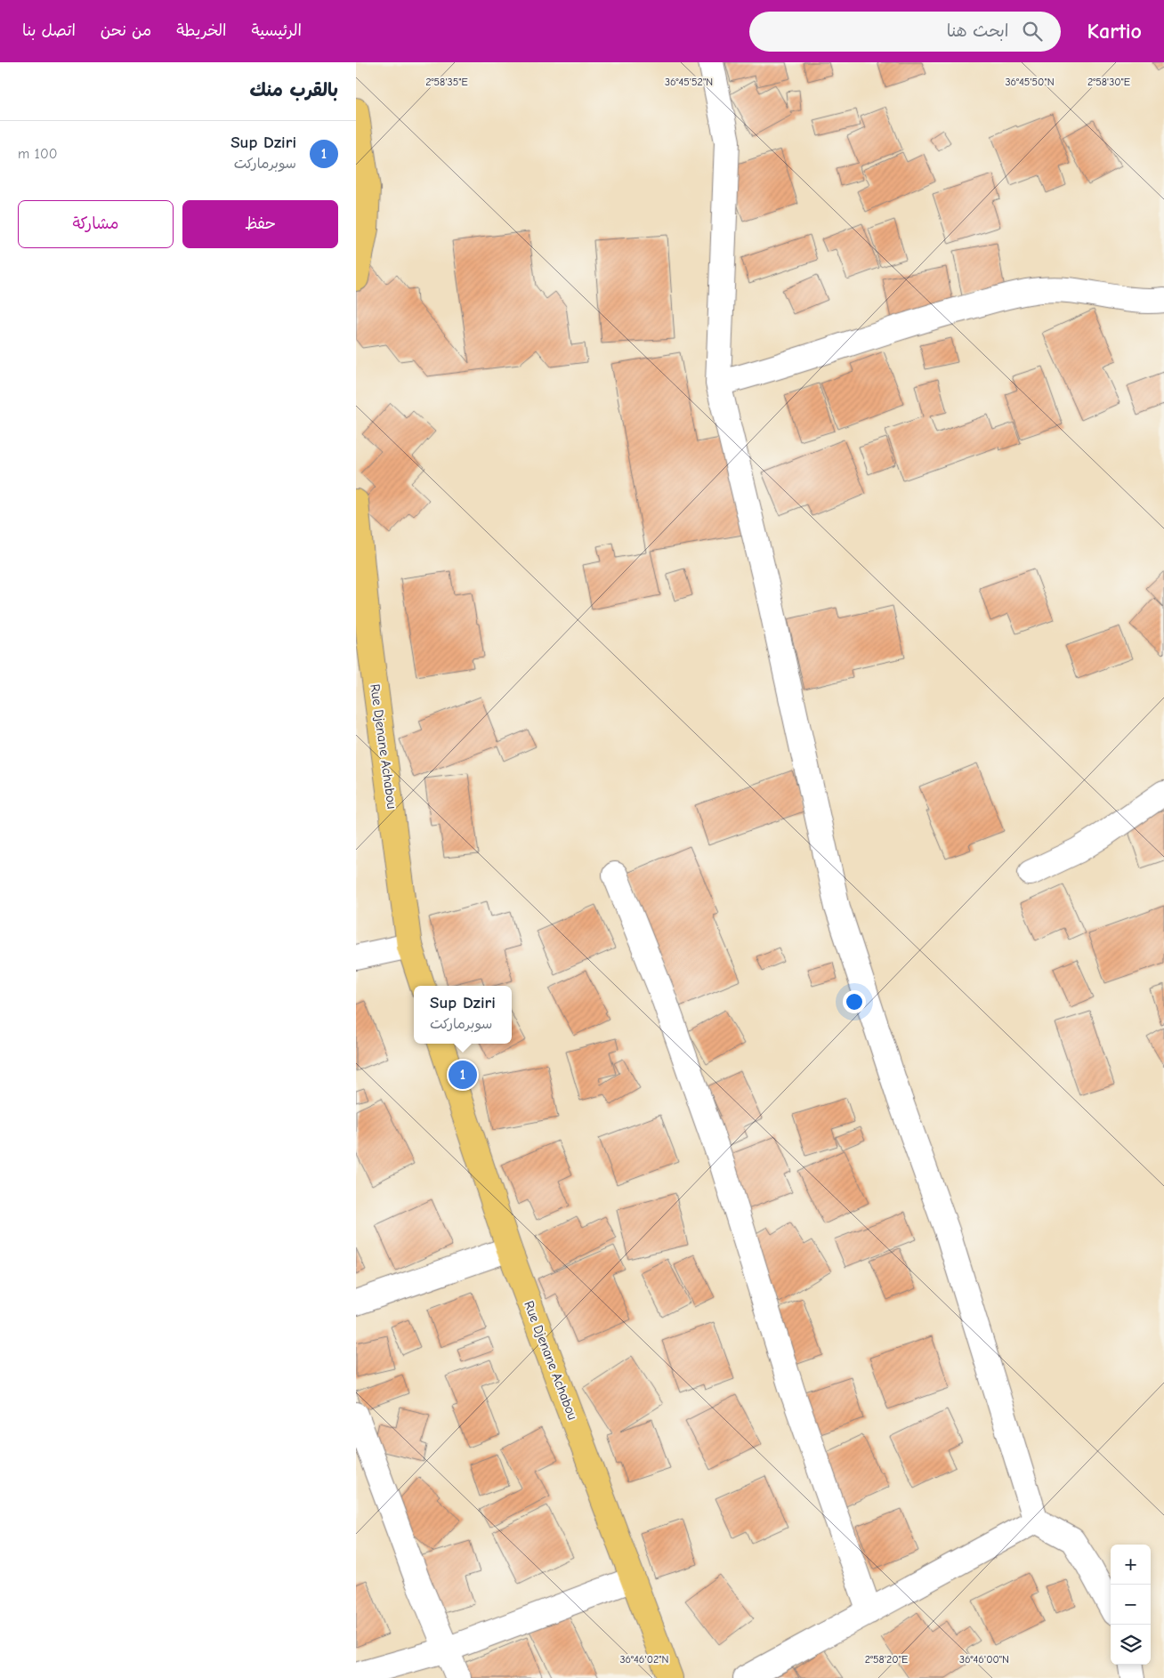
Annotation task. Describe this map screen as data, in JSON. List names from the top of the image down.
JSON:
{
  "streets": {
    "main road": ["Rue Djenane Achabou"]
  },
  "page": {
    "header": "Kartio",
    "search": "ابحث هنا",
    "nav": [
      "الرئيسية",
      "الخريطة",
      "من نحن",
      "اتصل بنا"
    ],
    "heading": "بالقرب منك",
    "list": [
      {
        "mark": "1",
        "name": "Sup Dziri",
        "note": "سوبرماركت",
        "value": "100 m"
      }
    ],
    "buttons": ["حفظ", "مشاركة"],
    "popup": ["Sup Dziri", "سوبرماركت"],
    "pins": "1",
    "map_buttons": ["+", "−"]
  },
  "coordinates": [
    "36°45'52\"N",
    "36°45'50\"N",
    "2°58'35\"E",
    "2°58'30\"E",
    "2°58'20\"E",
    "36°46'02\"N",
    "36°46'00\"N"
  ]
}
